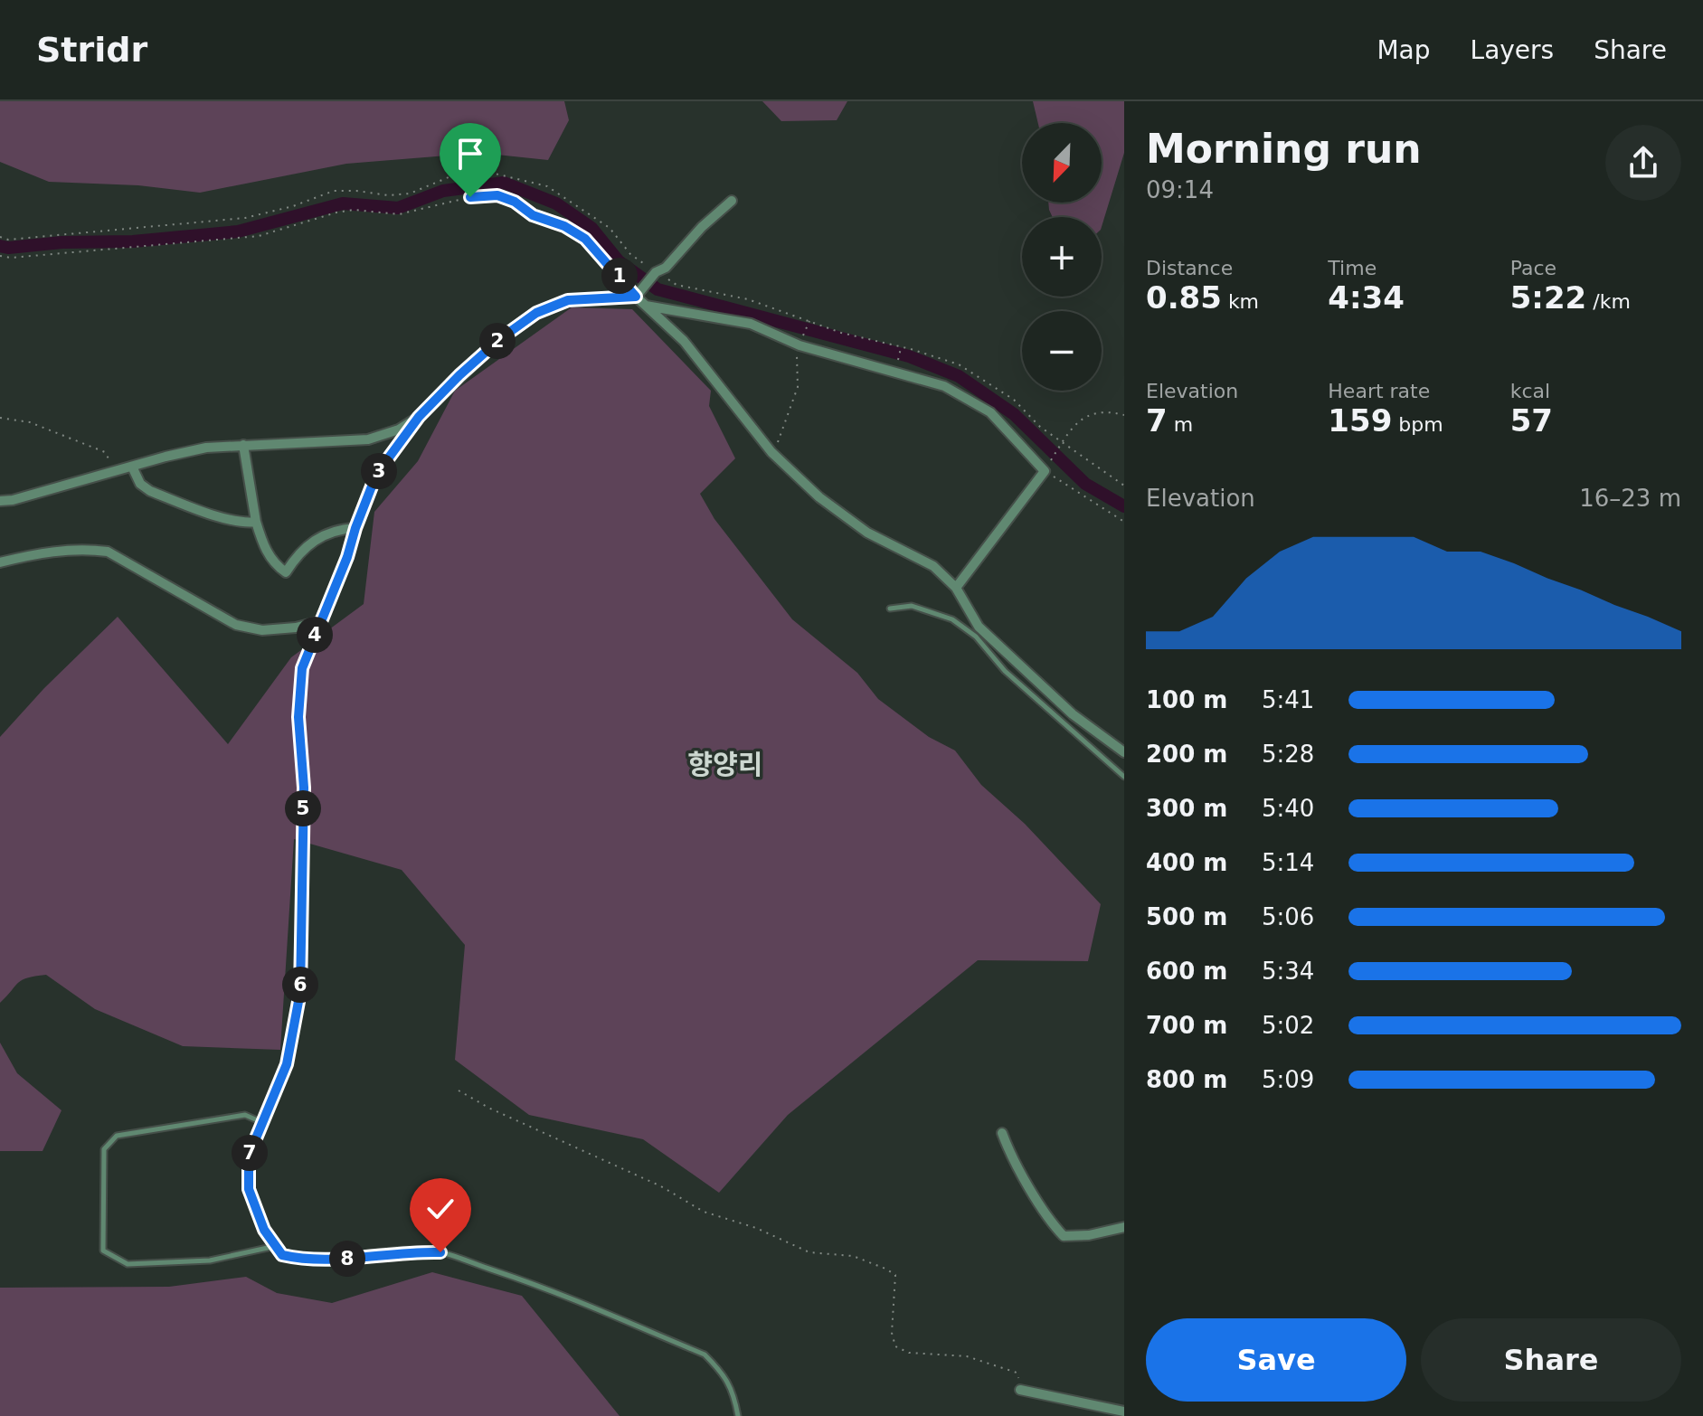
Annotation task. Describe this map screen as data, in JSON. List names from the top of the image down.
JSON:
{
  "districts": ["향양리"],
  "north": "bottom left",
  "page": {
    "header": "Stridr",
    "nav": ["Map", "Layers", "Share"],
    "heading": ["Morning run", "09:14"],
    "map_buttons": ["+", "−"],
    "stats": [
      ["Distance", "0.85 km"],
      ["Time", "4:34"],
      ["Pace", "5:22 /km"],
      ["Elevation", "7 m"],
      ["Heart rate", "159 bpm"],
      ["kcal", "57"]
    ],
    "pins": [
      "1",
      "2",
      "3",
      "4",
      "5",
      "6",
      "7",
      "8"
    ],
    "chart": ["Elevation", "16–23 m"],
    "list": [
      {
        "name": "100 m",
        "note": "5:41"
      },
      {
        "name": "200 m",
        "note": "5:28"
      },
      {
        "name": "300 m",
        "note": "5:40"
      },
      {
        "name": "400 m",
        "note": "5:14"
      },
      {
        "name": "500 m",
        "note": "5:06"
      },
      {
        "name": "600 m",
        "note": "5:34"
      },
      {
        "name": "700 m",
        "note": "5:02"
      },
      {
        "name": "800 m",
        "note": "5:09"
      }
    ],
    "buttons": ["Save", "Share"]
  }
}
